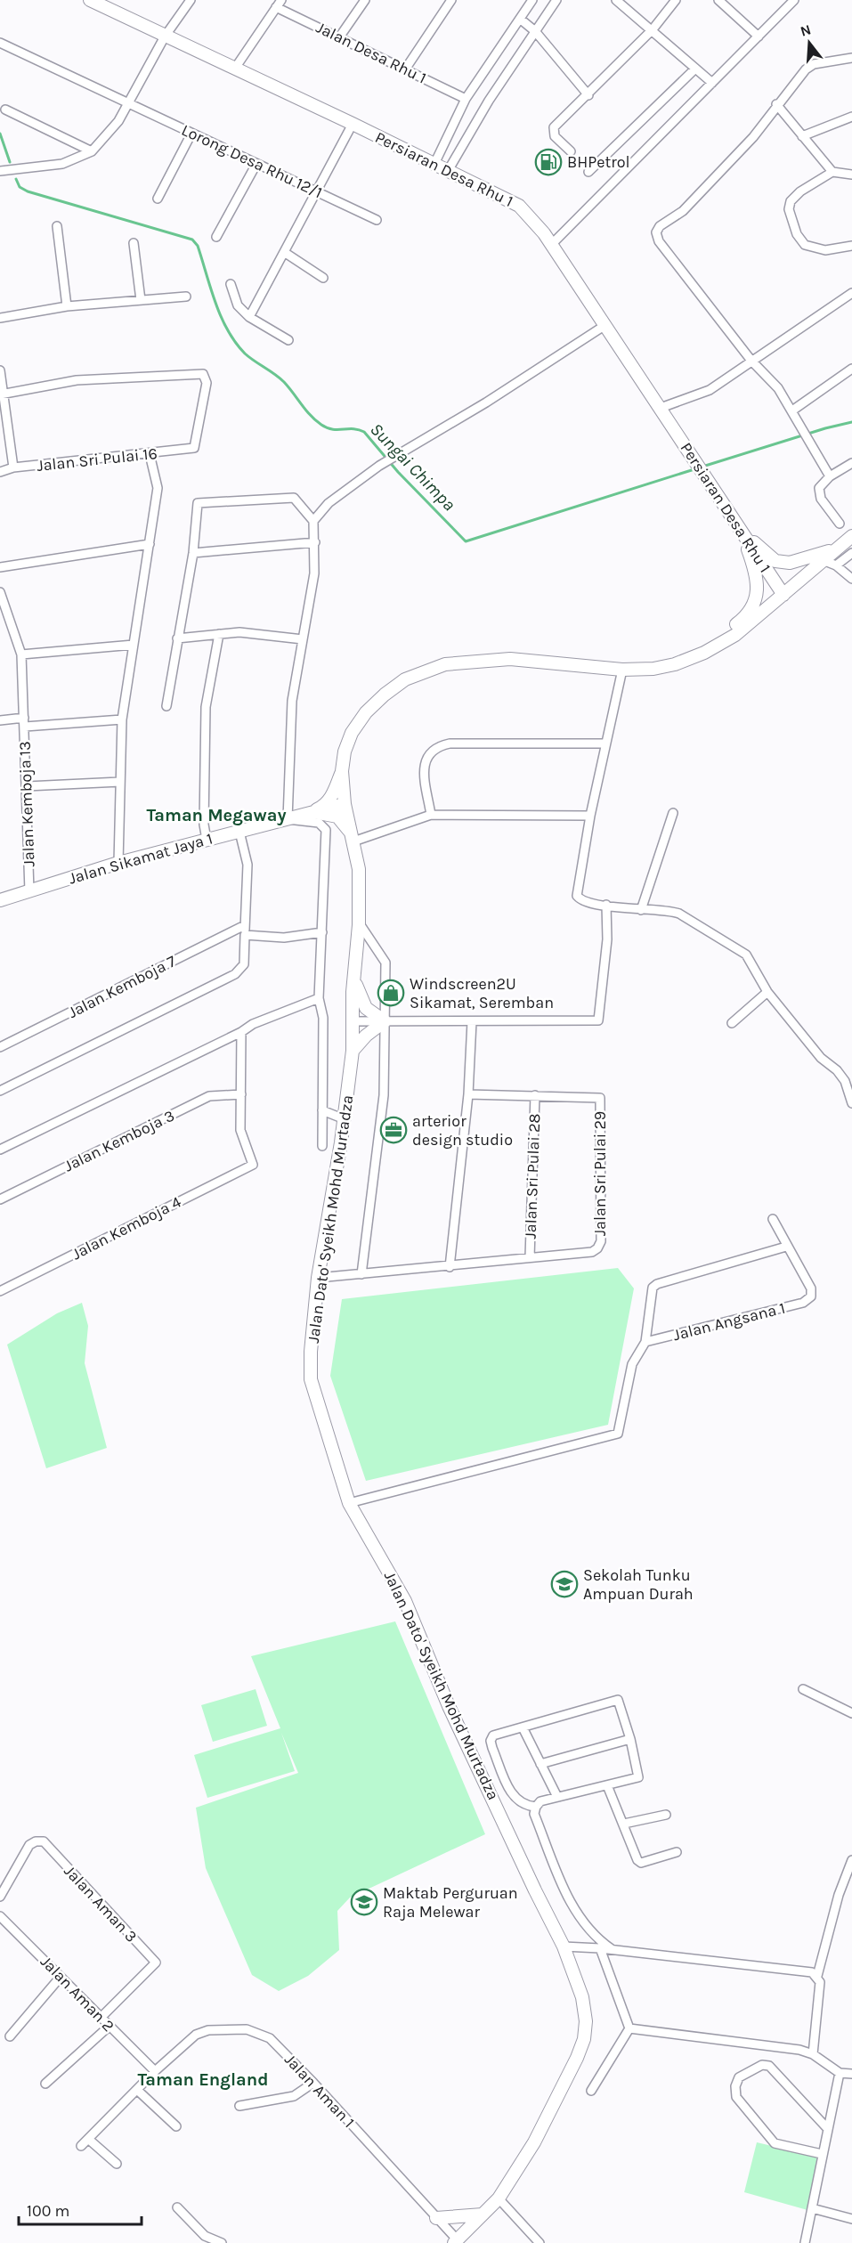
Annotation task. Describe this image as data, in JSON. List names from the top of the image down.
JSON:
{
  "streets": {
    "main road": ["Persiaran Desa Rhu 1", "Jalan Sikamat Jaya 1", "Jalan Dato' Syeikh Mohd Murtadza"],
    "street": [
      "Jalan Desa Rhu 1",
      "Lorong Desa Rhu 12/1",
      "Jalan Sri Pulai 16",
      "Jalan Kemboja 13",
      "Jalan Kemboja 7",
      "Jalan Kemboja 3",
      "Jalan Sri Pulai 29",
      "Jalan Sri Pulai 28",
      "Jalan Kemboja 4",
      "Jalan Angsana 1",
      "Jalan Aman 3",
      "Jalan Aman 2",
      "Jalan Aman 1"
    ]
  },
  "crossings": [
    ["Persiaran Desa Rhu 1", "Jalan Dato' Syeikh Mohd Murtadza"],
    ["Jalan Kemboja 13", "Jalan Sikamat Jaya 1"],
    ["Jalan Sikamat Jaya 1", "Jalan Dato' Syeikh Mohd Murtadza"],
    ["Jalan Kemboja 3", "Jalan Kemboja 4"],
    ["Jalan Sri Pulai 29", "Jalan Sri Pulai 28"],
    ["Jalan Dato' Syeikh Mohd Murtadza", "Jalan Aman 1"],
    ["Jalan Aman 3", "Jalan Aman 2"],
    ["Jalan Aman 2", "Jalan Aman 1"]
  ],
  "districts": ["Taman Megaway", "Taman England"],
  "water": ["Sungai Chimpa"],
  "places": {
    "fuel station": ["BHPetrol"],
    "shop": ["Windscreen2U Sikamat, Seremban"],
    "office": ["arterior design studio"],
    "school or university": ["Sekolah Tunku Ampuan Durah", "Maktab Perguruan Raja Melewar"]
  },
  "scale_bar": "100 m",
  "north": "top"
}
